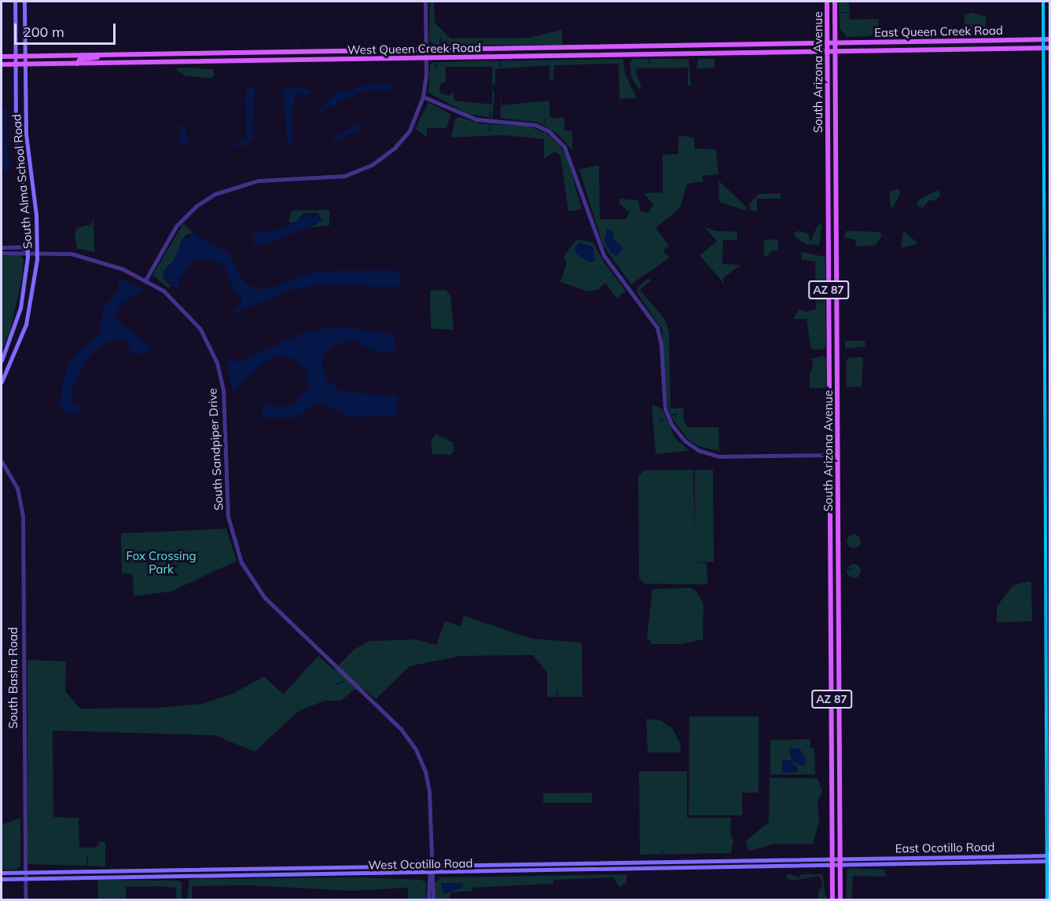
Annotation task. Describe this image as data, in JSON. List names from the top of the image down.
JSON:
{
  "streets": {
    "main road": [
      "East Queen Creek Road",
      "West Queen Creek Road",
      "South Arizona Avenue",
      "South Alma School Road",
      "AZ 87",
      "East Ocotillo Road",
      "West Ocotillo Road"
    ],
    "street": ["South Sandpiper Drive", "South Basha Road"]
  },
  "crossings": [
    ["East Queen Creek Road", "West Queen Creek Road"],
    ["East Queen Creek Road", "South Arizona Avenue"],
    ["West Queen Creek Road", "South Arizona Avenue"],
    ["West Queen Creek Road", "South Alma School Road"],
    ["South Arizona Avenue", "East Ocotillo Road"],
    ["South Arizona Avenue", "West Ocotillo Road"],
    ["South Alma School Road", "South Sandpiper Drive"],
    ["South Sandpiper Drive", "West Ocotillo Road"],
    ["South Basha Road", "West Ocotillo Road"],
    ["East Ocotillo Road", "West Ocotillo Road"]
  ],
  "parks": ["Fox Crossing Park"],
  "scale_bar": "200 m"
}
